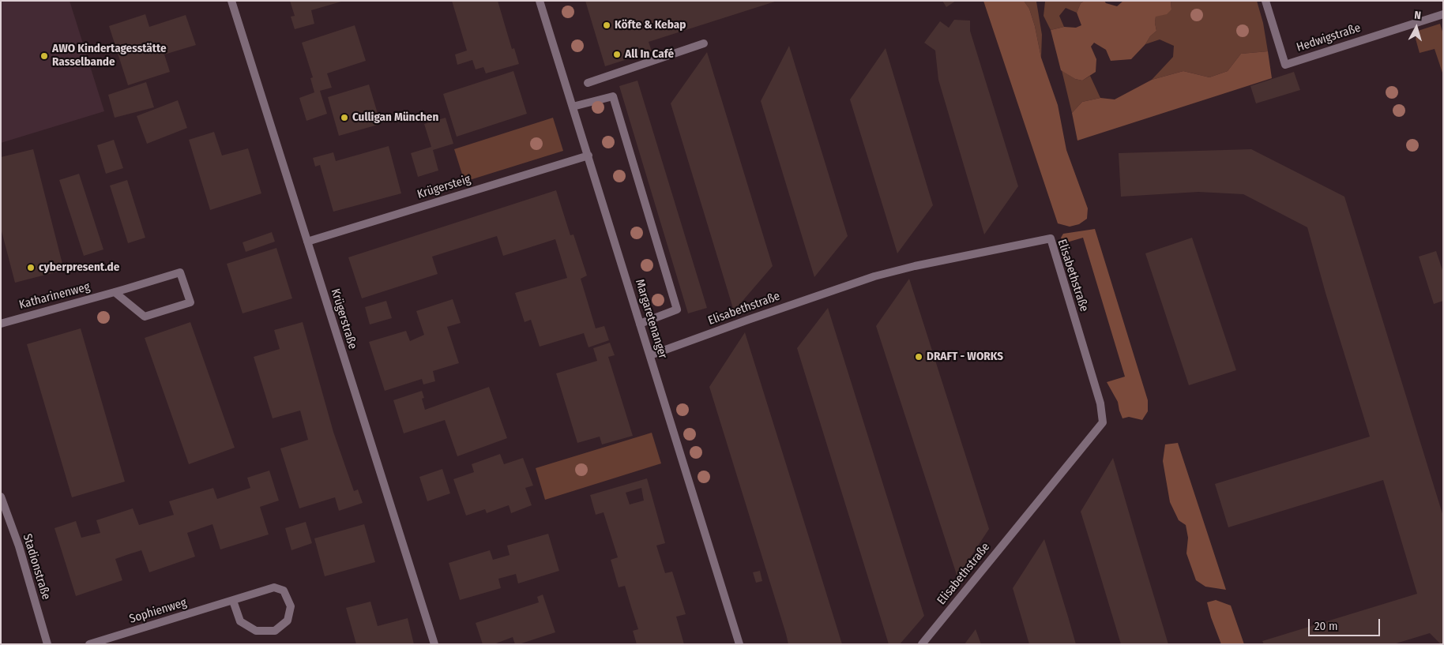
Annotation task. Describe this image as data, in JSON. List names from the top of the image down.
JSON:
{
  "streets": {
    "street": [
      "Hedwigstraße",
      "Krügersteig",
      "Elisabethstraße",
      "Katharinenweg",
      "Krügerstraße",
      "Margaretenanger",
      "Stadionstraße",
      "Sophienweg"
    ]
  },
  "crossings": [
    ["Krügersteig", "Krügerstraße"],
    ["Krügersteig", "Margaretenanger"],
    ["Elisabethstraße", "Margaretenanger"]
  ],
  "places": [
    "Köfte & Kebap",
    "All In Café",
    "AWO Kindertagesstätte Rasselbande",
    "Culligan München",
    "cyberpresent.de",
    "DRAFT - WORKS"
  ],
  "scale_bar": "20 m",
  "north": "top"
}
